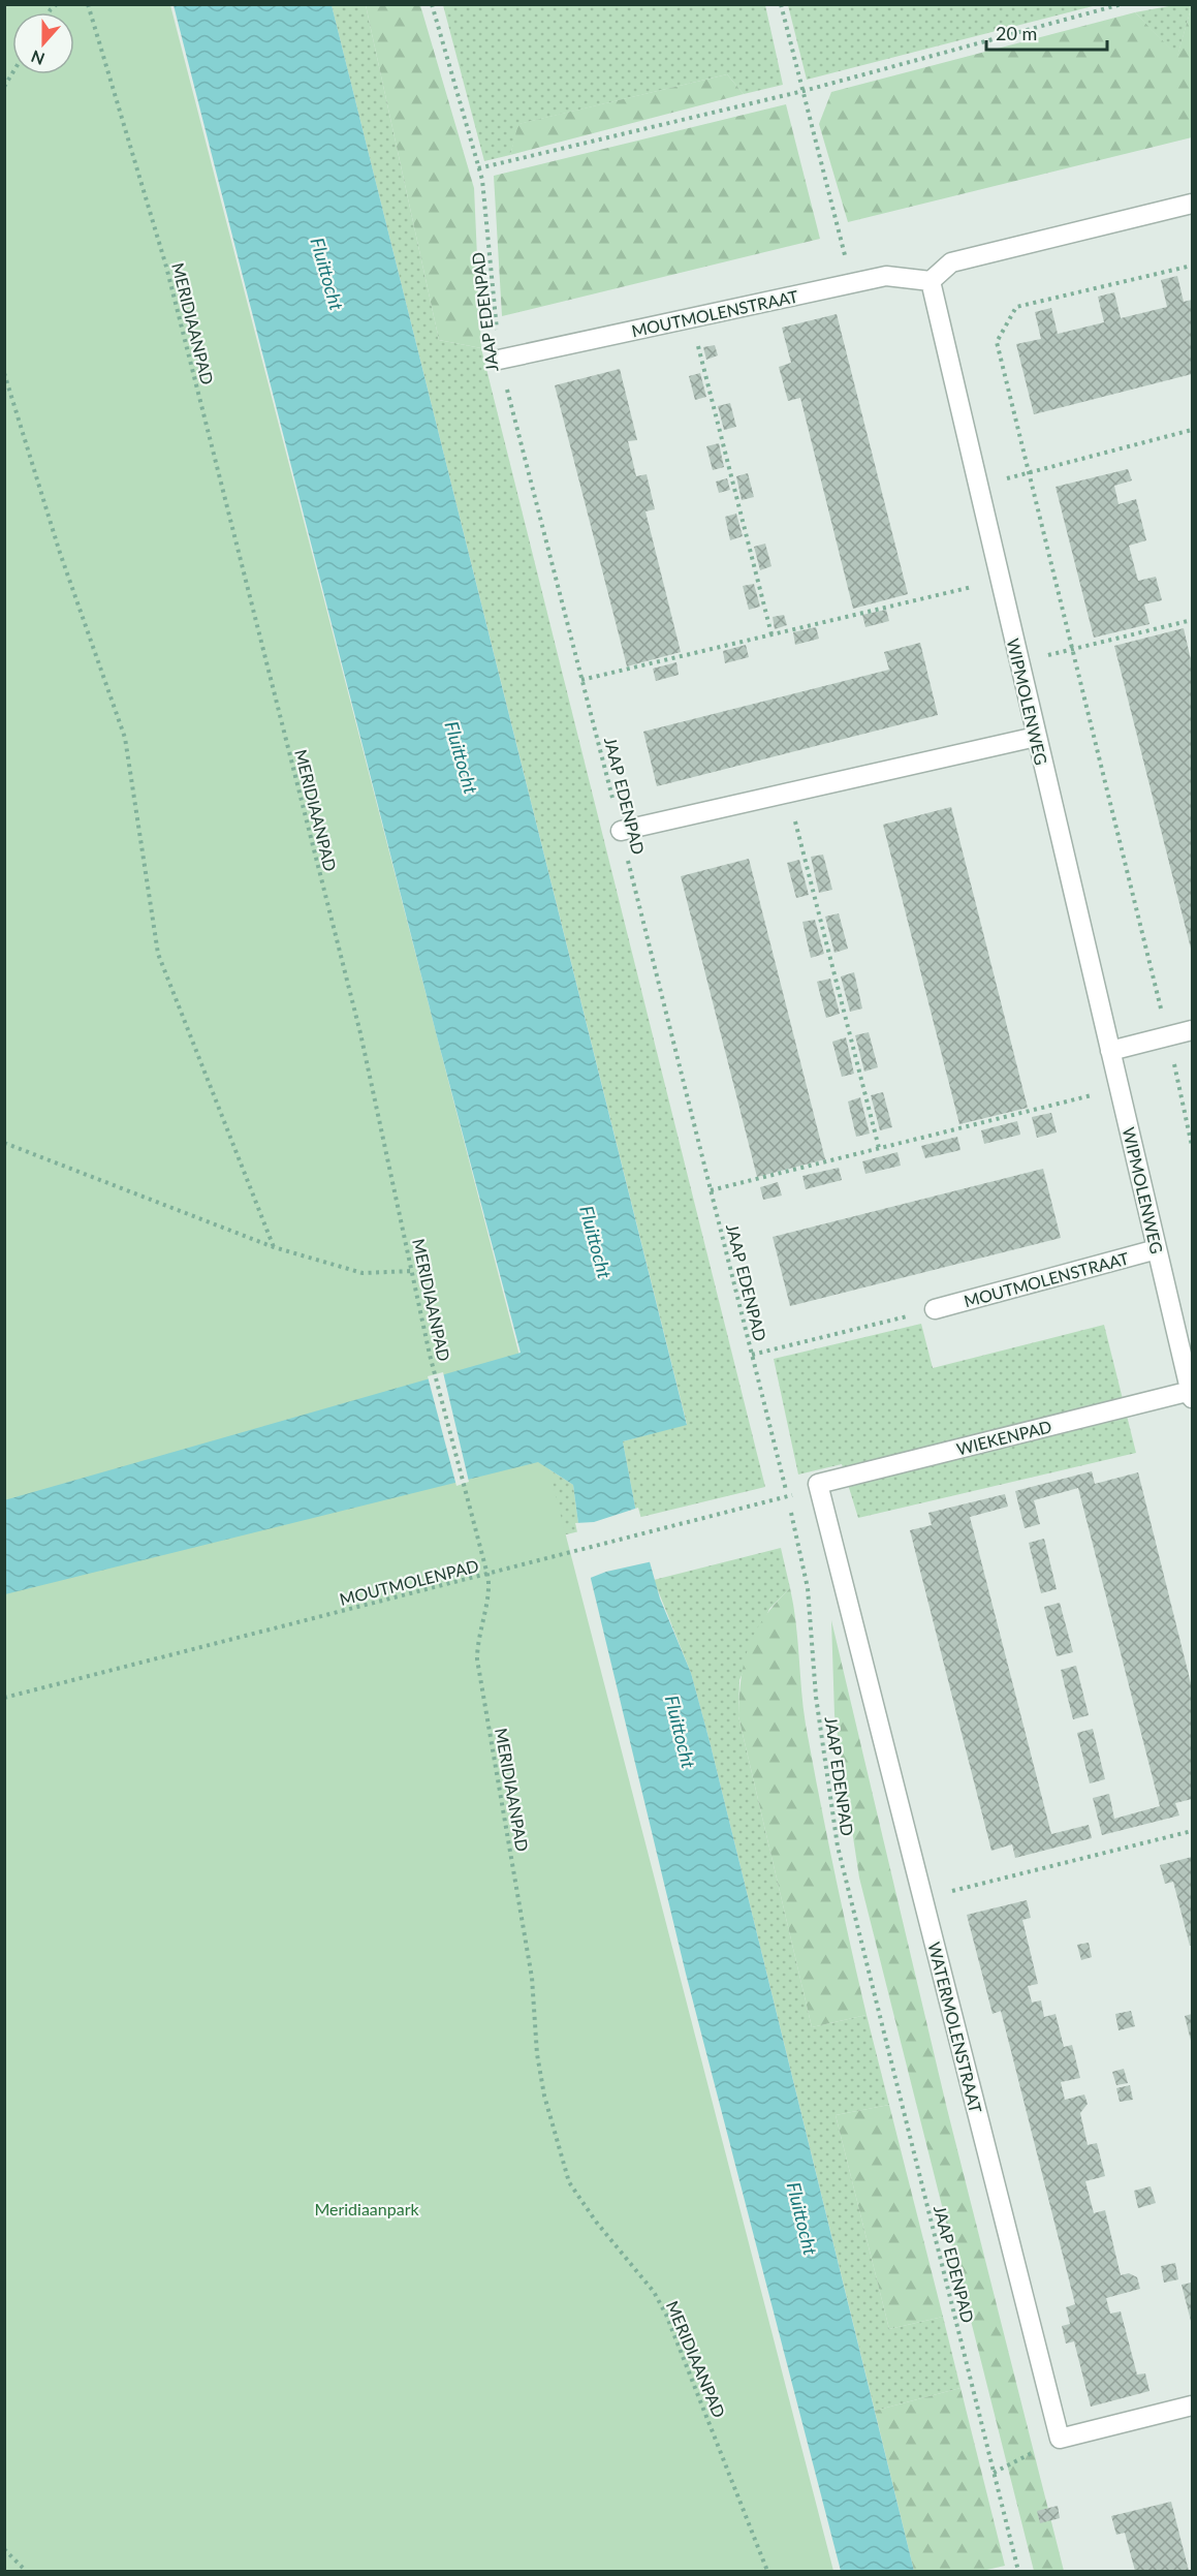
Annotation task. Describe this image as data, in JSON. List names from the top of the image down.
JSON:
{
  "streets": {
    "street": [
      "MOUTMOLENSTRAAT",
      "WIPMOLENWEG",
      "WIEKENPAD",
      "WATERMOLENSTRAAT"
    ],
    "path": ["JAAP EDENPAD", "MERIDIAANPAD", "MOUTMOLENPAD"]
  },
  "crossings": [
    ["JAAP EDENPAD", "MOUTMOLENSTRAAT"],
    ["JAAP EDENPAD", "MOUTMOLENPAD"],
    ["MOUTMOLENSTRAAT", "WIPMOLENWEG"],
    ["MERIDIAANPAD", "MOUTMOLENPAD"],
    ["WIPMOLENWEG", "WIEKENPAD"],
    ["WIEKENPAD", "MOUTMOLENPAD"],
    ["WIEKENPAD", "WATERMOLENSTRAAT"],
    ["MOUTMOLENPAD", "WATERMOLENSTRAAT"]
  ],
  "water": ["Fluittocht"],
  "parks": ["Meridiaanpark"],
  "scale_bar": "20 m",
  "north": "bottom"
}
